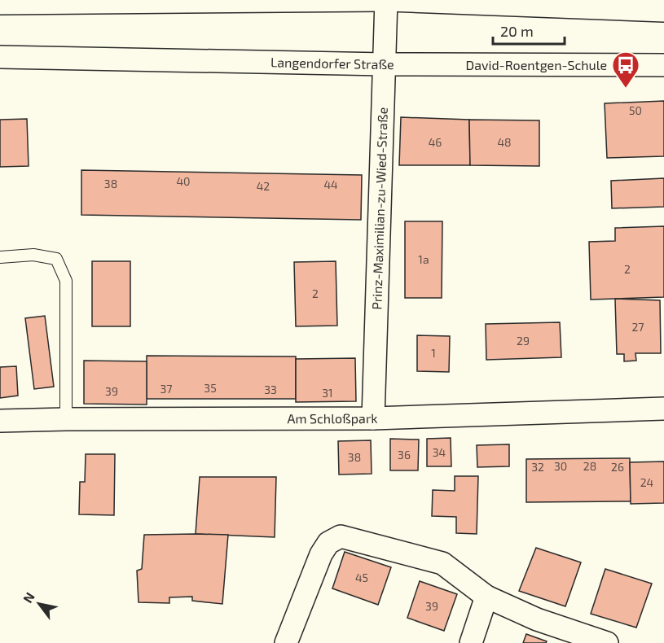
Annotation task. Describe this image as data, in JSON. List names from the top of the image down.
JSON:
{
  "streets": {
    "street": ["Langendorfer Straße", "Prinz-Maximilian-zu-Wied-Straße", "Am Schloßpark"]
  },
  "crossings": [
    ["Langendorfer Straße", "Prinz-Maximilian-zu-Wied-Straße"],
    ["Prinz-Maximilian-zu-Wied-Straße", "Am Schloßpark"]
  ],
  "places": {
    "bus stop": ["David-Roentgen-Schule"]
  },
  "house_numbers": [
    "50",
    "46",
    "48",
    "40",
    "38",
    "44",
    "42",
    "1a",
    "2",
    "2",
    "27",
    "29",
    "1",
    "35",
    "37",
    "33",
    "39",
    "31",
    "34",
    "36",
    "38",
    "30",
    "28",
    "32",
    "26",
    "24",
    "45",
    "39"
  ],
  "scale_bar": "20 m",
  "north": "top left"
}
